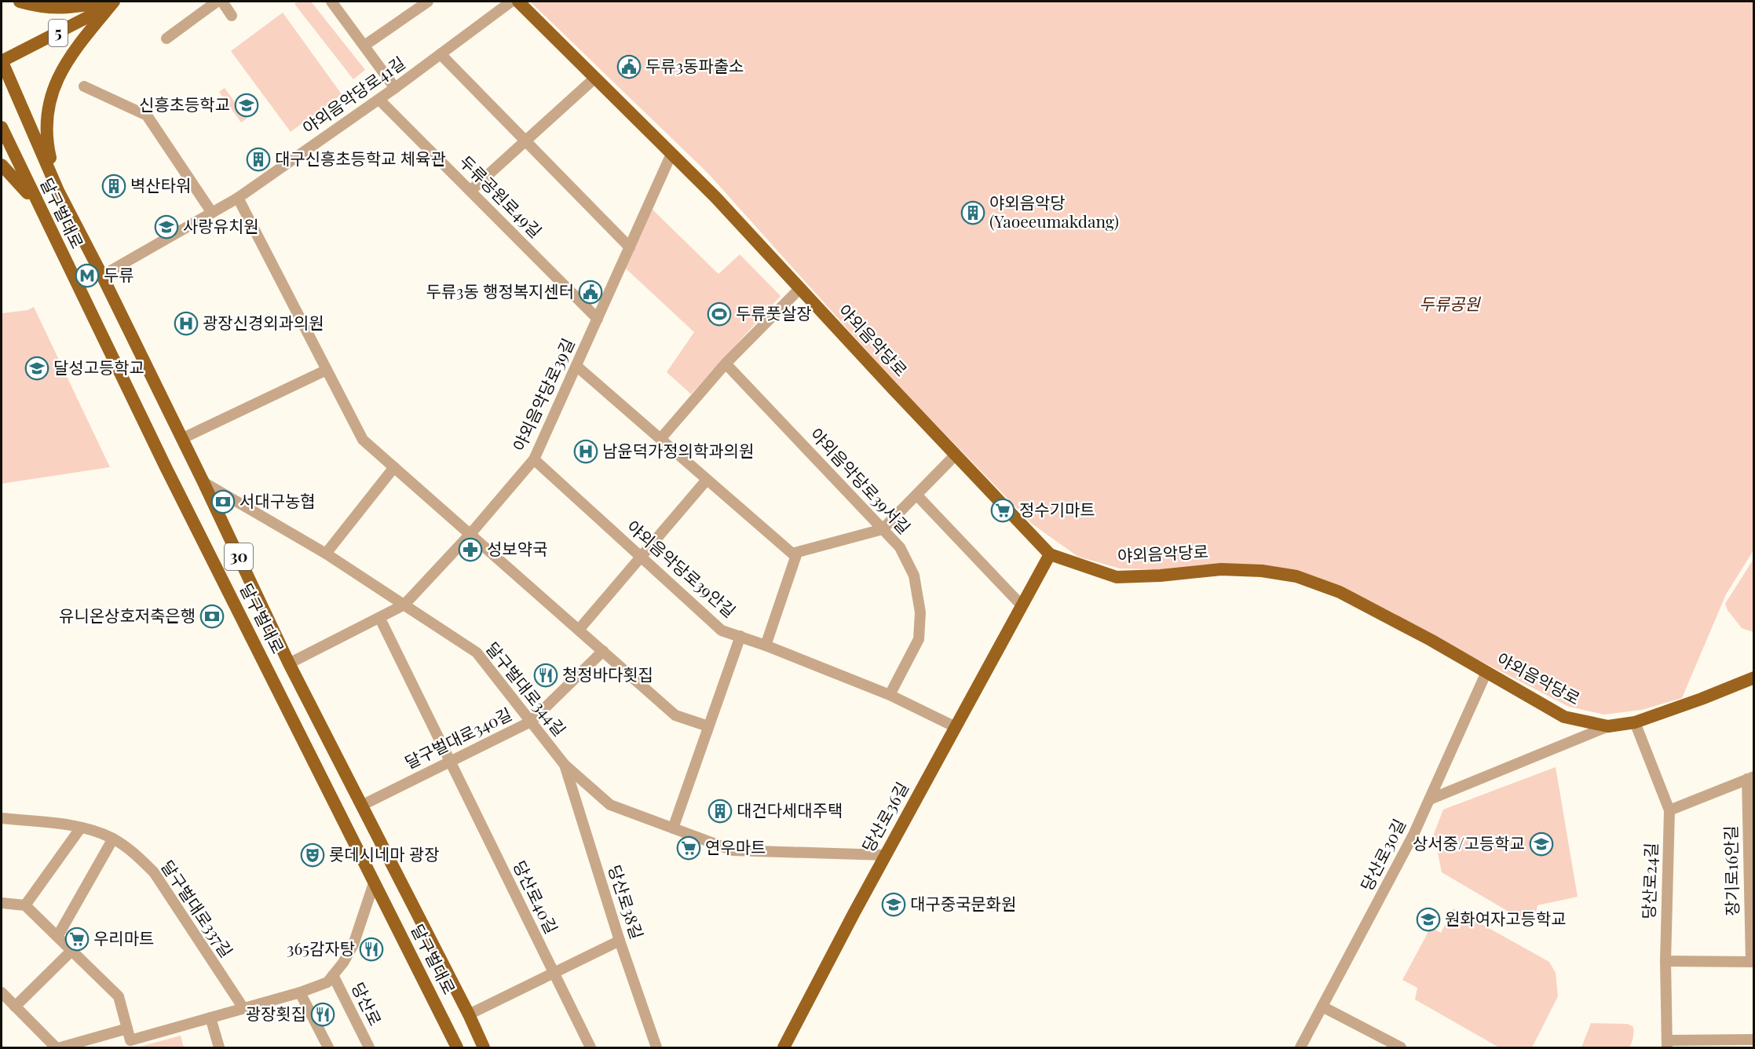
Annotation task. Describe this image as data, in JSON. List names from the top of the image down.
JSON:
{
  "streets": {
    "main road": [
      "5",
      "달구벌대로",
      "야외음악당로",
      "30",
      "당산로36길"
    ],
    "street": [
      "야외음악당로41길",
      "두류공원로49길",
      "야외음악당로39길",
      "야외음악당로39서길",
      "야외음악당로39안길",
      "달구벌대로344길",
      "달구벌대로340길",
      "당산로30길",
      "장기로16안길",
      "당산로24길",
      "당산로40길",
      "당산로38길",
      "달구벌대로337길",
      "당산로"
    ]
  },
  "crossings": [
    ["5", "달구벌대로"],
    ["야외음악당로41길", "두류공원로49길"],
    ["야외음악당로41길", "달구벌대로"],
    ["두류공원로49길", "야외음악당로39길"],
    ["달구벌대로", "야외음악당로39길"],
    ["달구벌대로", "달구벌대로344길"],
    ["달구벌대로", "달구벌대로340길"],
    ["야외음악당로", "야외음악당로39길"],
    ["야외음악당로", "당산로36길"],
    ["야외음악당로", "당산로30길"],
    ["야외음악당로", "당산로24길"],
    ["야외음악당로39길", "야외음악당로39안길"],
    ["야외음악당로39길", "달구벌대로344길"],
    ["야외음악당로39서길", "야외음악당로39안길"],
    ["야외음악당로39안길", "당산로36길"],
    ["달구벌대로344길", "달구벌대로340길"],
    ["달구벌대로344길", "당산로36길"],
    ["달구벌대로344길", "당산로38길"],
    ["달구벌대로340길", "당산로40길"]
  ],
  "parks": ["두류공원"],
  "places": {
    "public building": ["두류3동파출소", "두류3동 행정복지센터"],
    "school or university": [
      "신흥초등학교",
      "사랑유치원",
      "달성고등학교",
      "상서중/고등학교",
      "대구중국문화원",
      "원화여자고등학교"
    ],
    "building": [
      "대구신흥초등학교 체육관",
      "벽산타워",
      "야외음악당 (Yaoeeumakdang)",
      "대건다세대주택"
    ],
    "metro station": ["두류"],
    "sports": ["두류풋살장"],
    "hospital": ["광장신경외과의원", "남윤덕가정의학과의원"],
    "bank": ["서대구농협", "유니온상호저축은행"],
    "supermarket": ["정수기마트", "연우마트", "우리마트"],
    "pharmacy": ["성보약국"],
    "restaurant": ["청정바다횟집", "365감자탕", "광장횟집"],
    "theatre": ["롯데시네마 광장"]
  }
}
